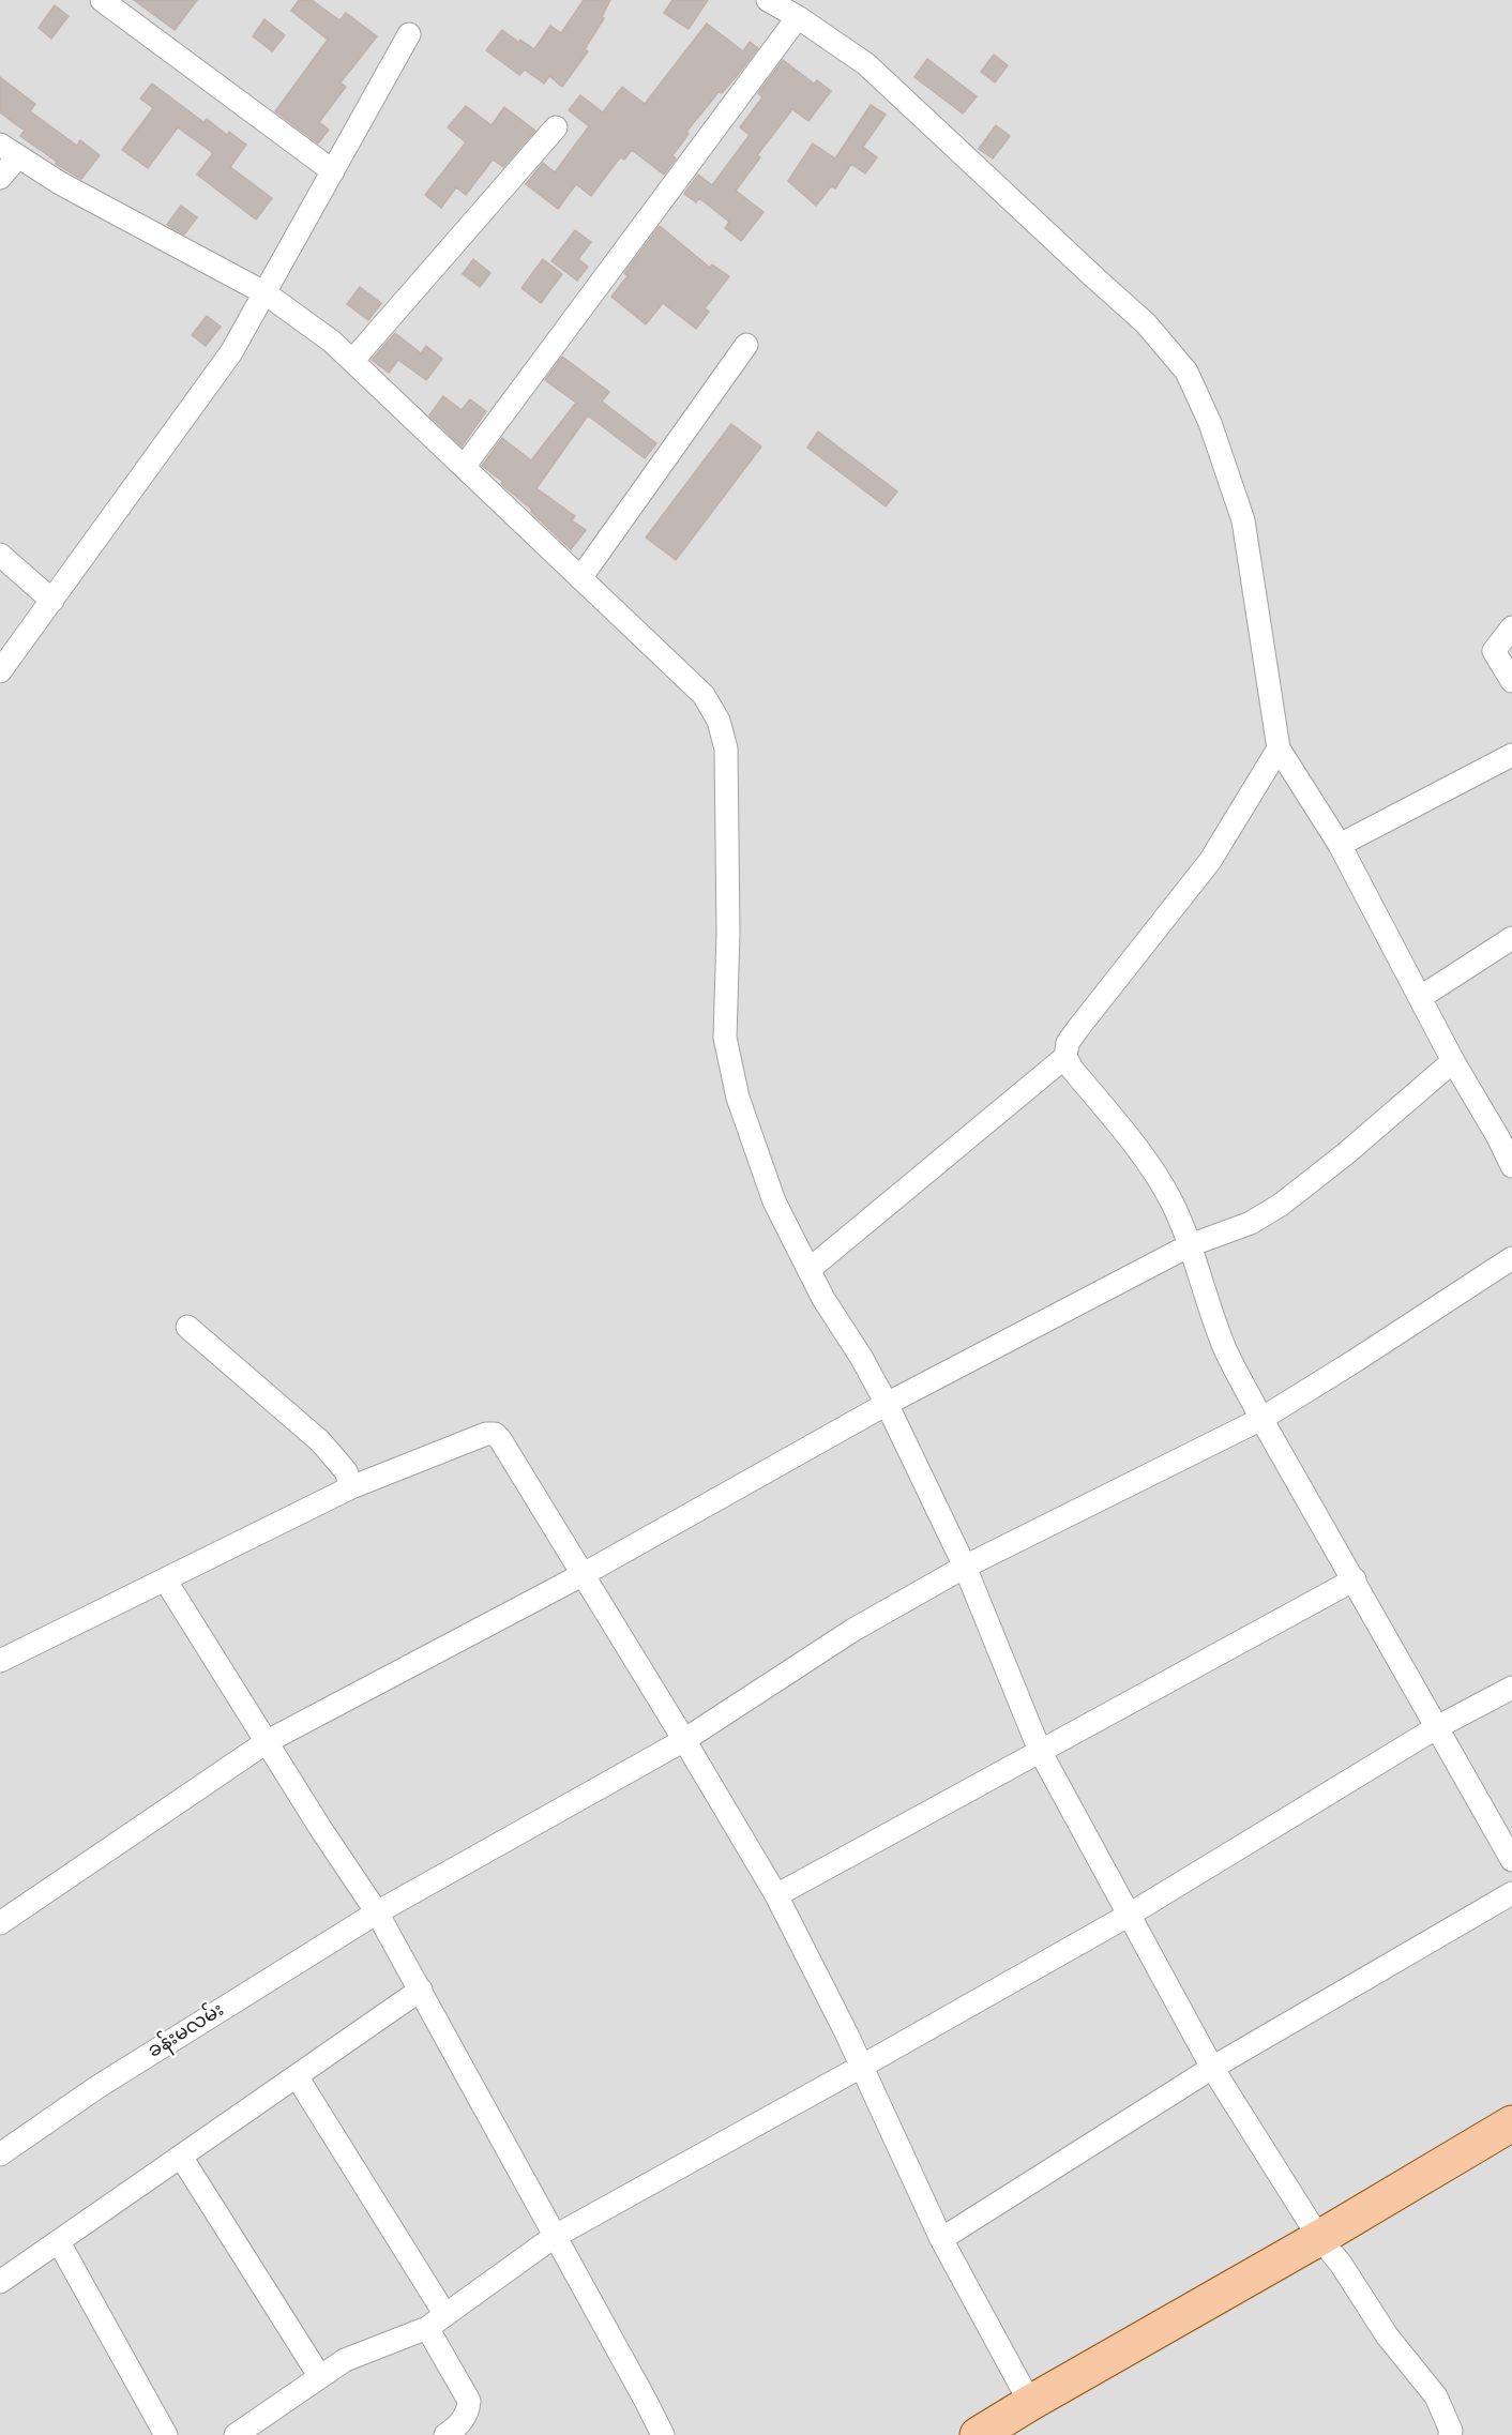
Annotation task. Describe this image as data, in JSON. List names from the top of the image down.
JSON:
{
  "streets": {
    "street": ["ခန်းမလမ်း"]
  }
}
